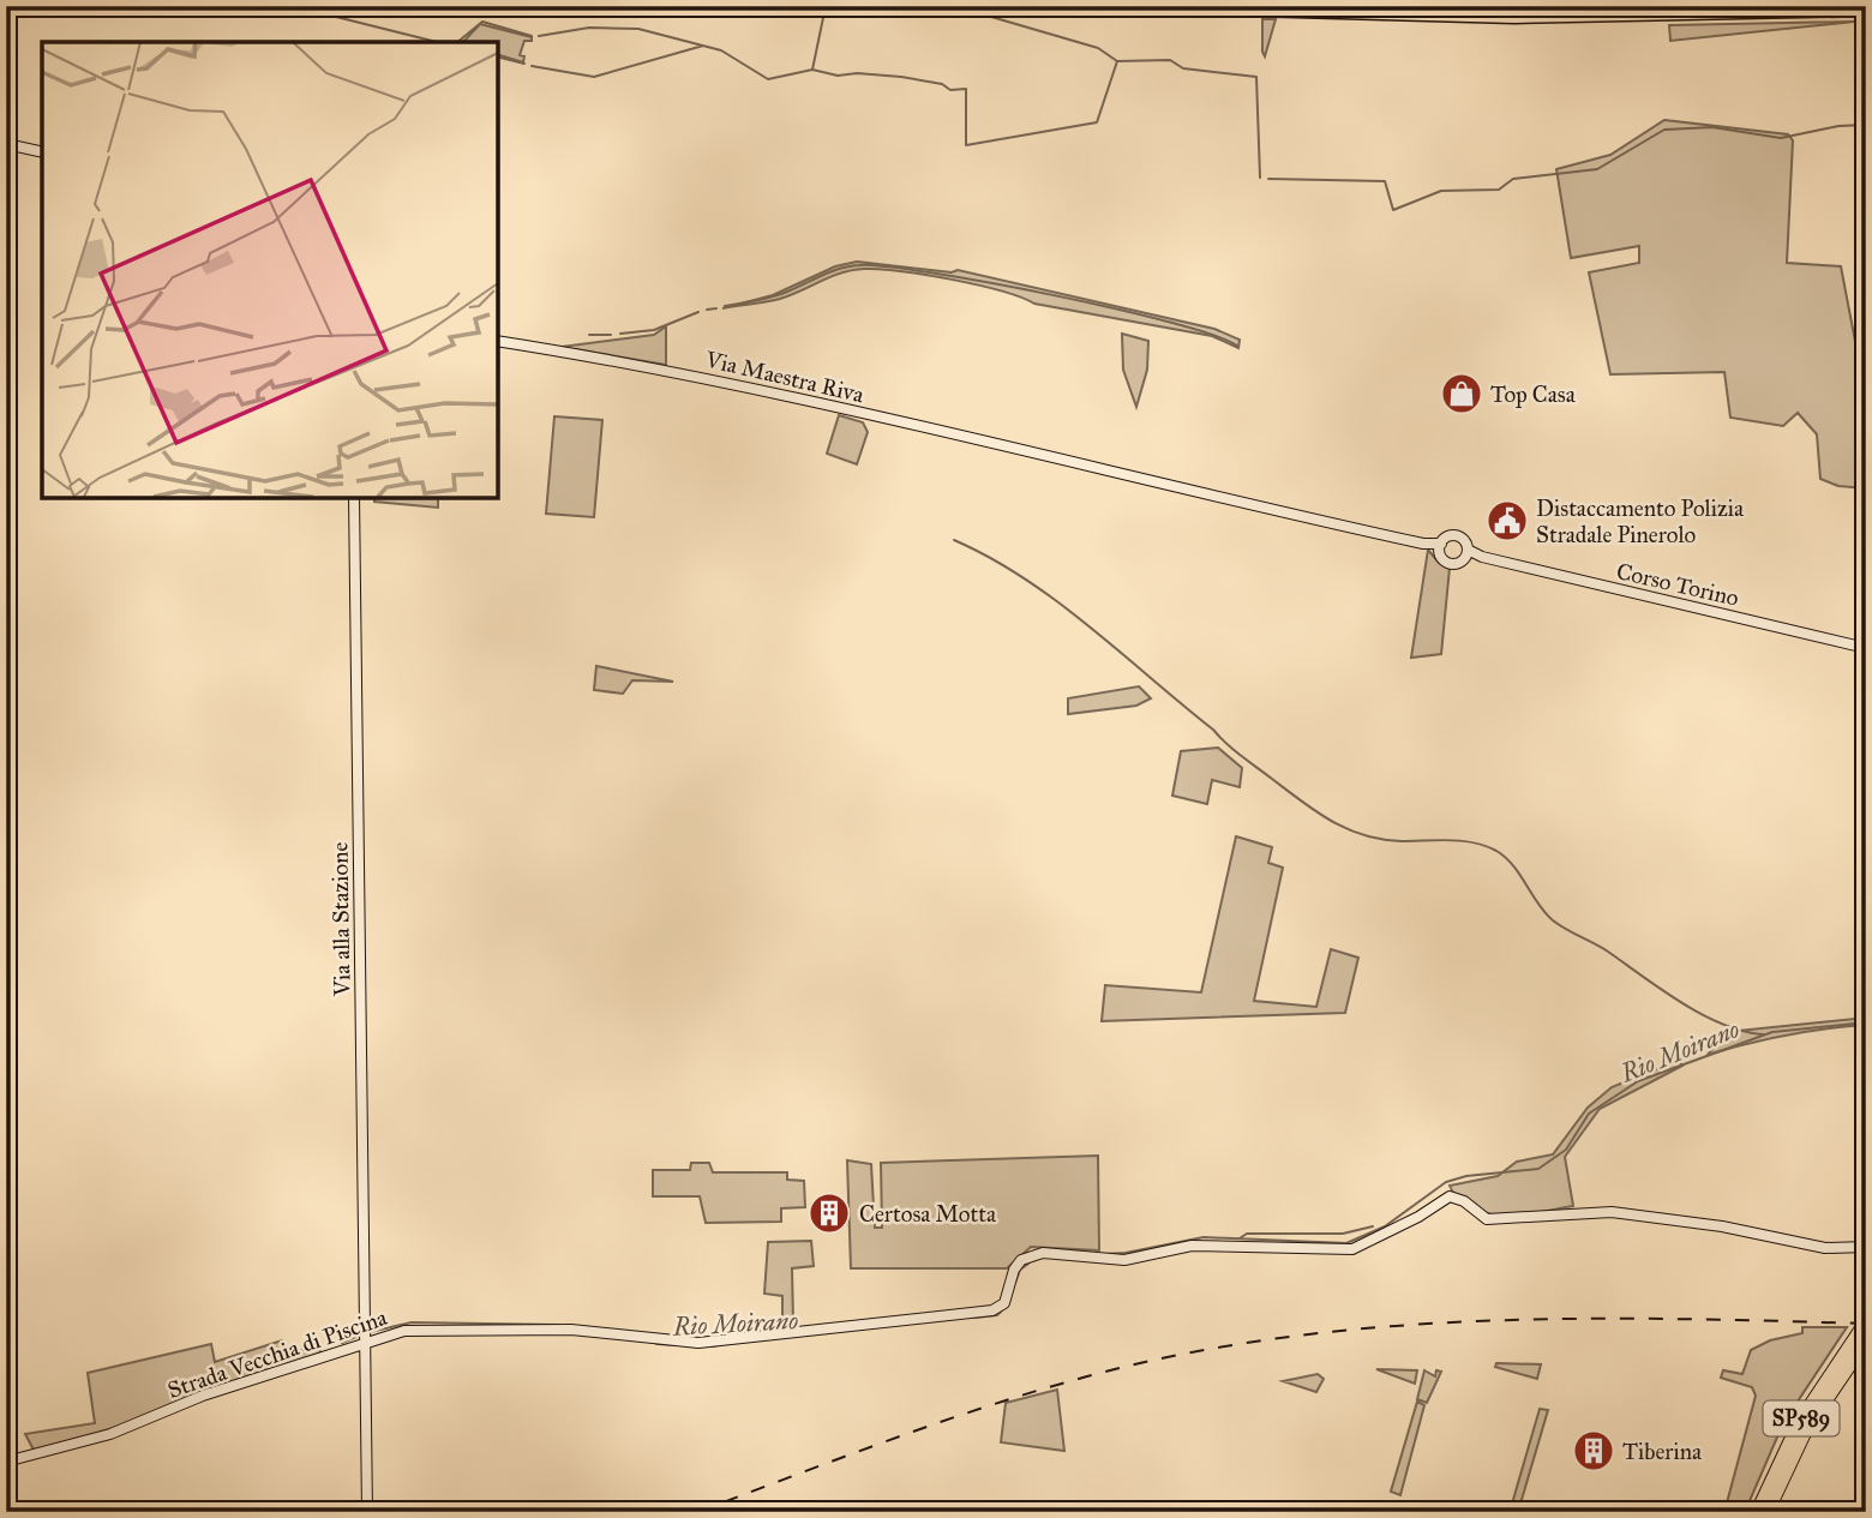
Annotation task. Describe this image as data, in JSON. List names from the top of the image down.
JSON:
{
  "streets": {
    "main road": ["SP589"],
    "street": [
      "Via Maestra Riva",
      "Corso Torino",
      "Via alla Stazione",
      "Strada Vecchia di Piscina"
    ]
  },
  "crossings": [
    ["Via alla Stazione", "Strada Vecchia di Piscina"]
  ],
  "water": ["Rio Moirano"],
  "places": {
    "shop": ["Top Casa"],
    "public building": ["Distaccamento Polizia Stradale Pinerolo"],
    "building": ["Certosa Motta", "Tiberina"]
  }
}
